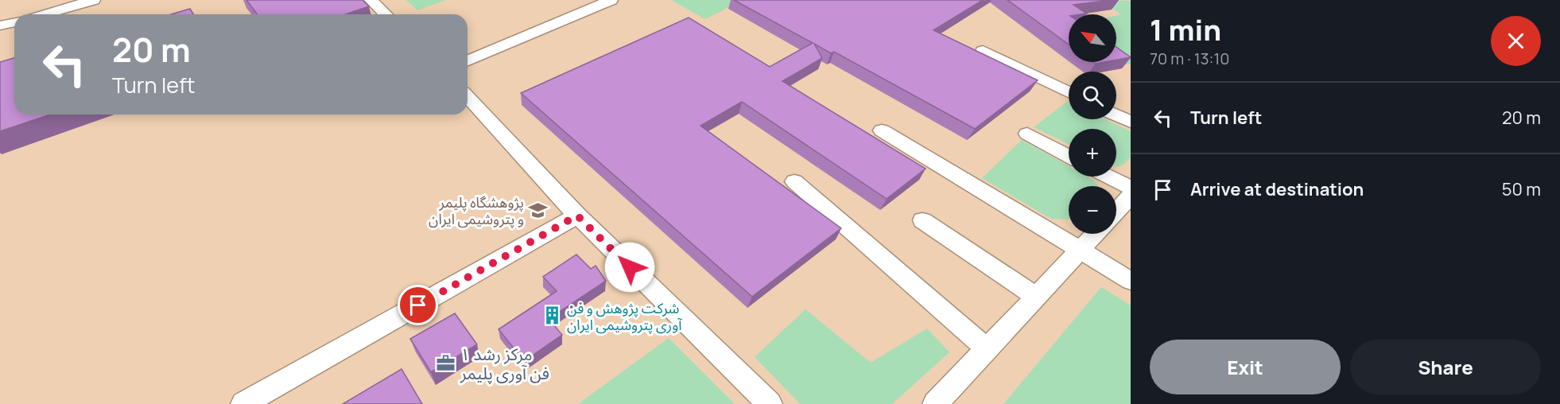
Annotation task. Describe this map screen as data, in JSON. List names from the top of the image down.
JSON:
{
  "places": {
    "school or university": ["پژوهشگاه پلیمر و پتروشیمی ایران"],
    "building": ["شرکت پژوهش و فن آوری پتروشیمی ایران"],
    "office": ["۱ مرکز رشد فن آوری پلیمر"]
  },
  "north": "top left",
  "page": {
    "heading": ["1 min", "70 m · 13:10"],
    "map_buttons": ["+", "−"],
    "turn": ["20 m", "Turn left"],
    "list": [
      {
        "name": "Turn left",
        "value": "20 m"
      },
      {
        "name": "Arrive at destination",
        "value": "50 m"
      }
    ],
    "buttons": ["Exit", "Share"]
  }
}
